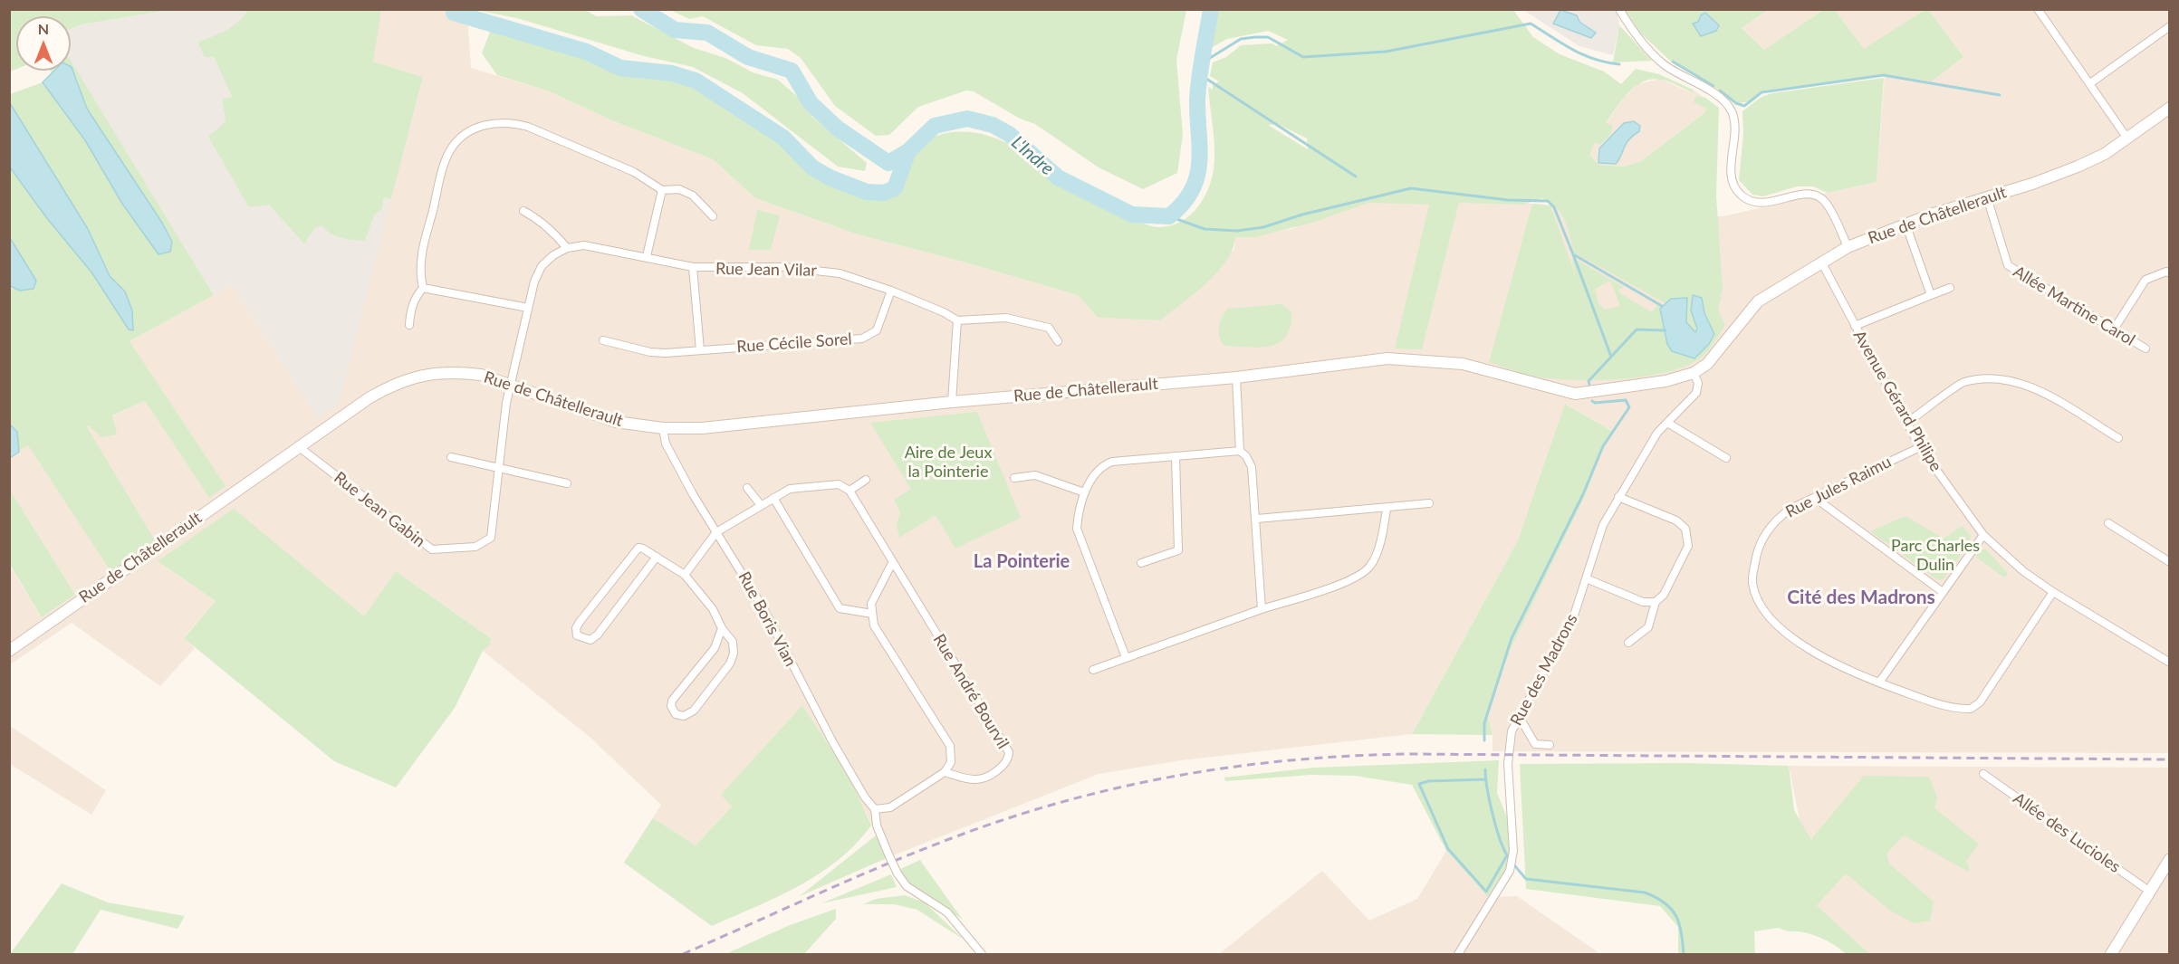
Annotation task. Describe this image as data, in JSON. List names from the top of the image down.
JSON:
{
  "streets": {
    "main road": ["Rue de Châtellerault"],
    "street": [
      "Rue Jean Vilar",
      "Allée Martine Carol",
      "Rue Cécile Sorel",
      "Avenue Gérard Philipe",
      "Rue Jules Raimu",
      "Rue Jean Gabin",
      "Rue Boris Vian",
      "Rue des Madrons",
      "Rue André Bourvil",
      "Allée des Lucioles"
    ]
  },
  "crossings": [
    ["Rue de Châtellerault", "Allée Martine Carol"],
    ["Rue de Châtellerault", "Avenue Gérard Philipe"],
    ["Rue de Châtellerault", "Rue Jean Gabin"],
    ["Rue de Châtellerault", "Rue Boris Vian"],
    ["Rue de Châtellerault", "Rue des Madrons"],
    ["Rue Jean Vilar", "Rue Cécile Sorel"],
    ["Avenue Gérard Philipe", "Rue Jules Raimu"]
  ],
  "districts": ["La Pointerie", "Cité des Madrons"],
  "water": ["L'Indre"],
  "parks": ["Aire de Jeux la Pointerie", "Parc Charles Dulin"],
  "north": "top"
}
